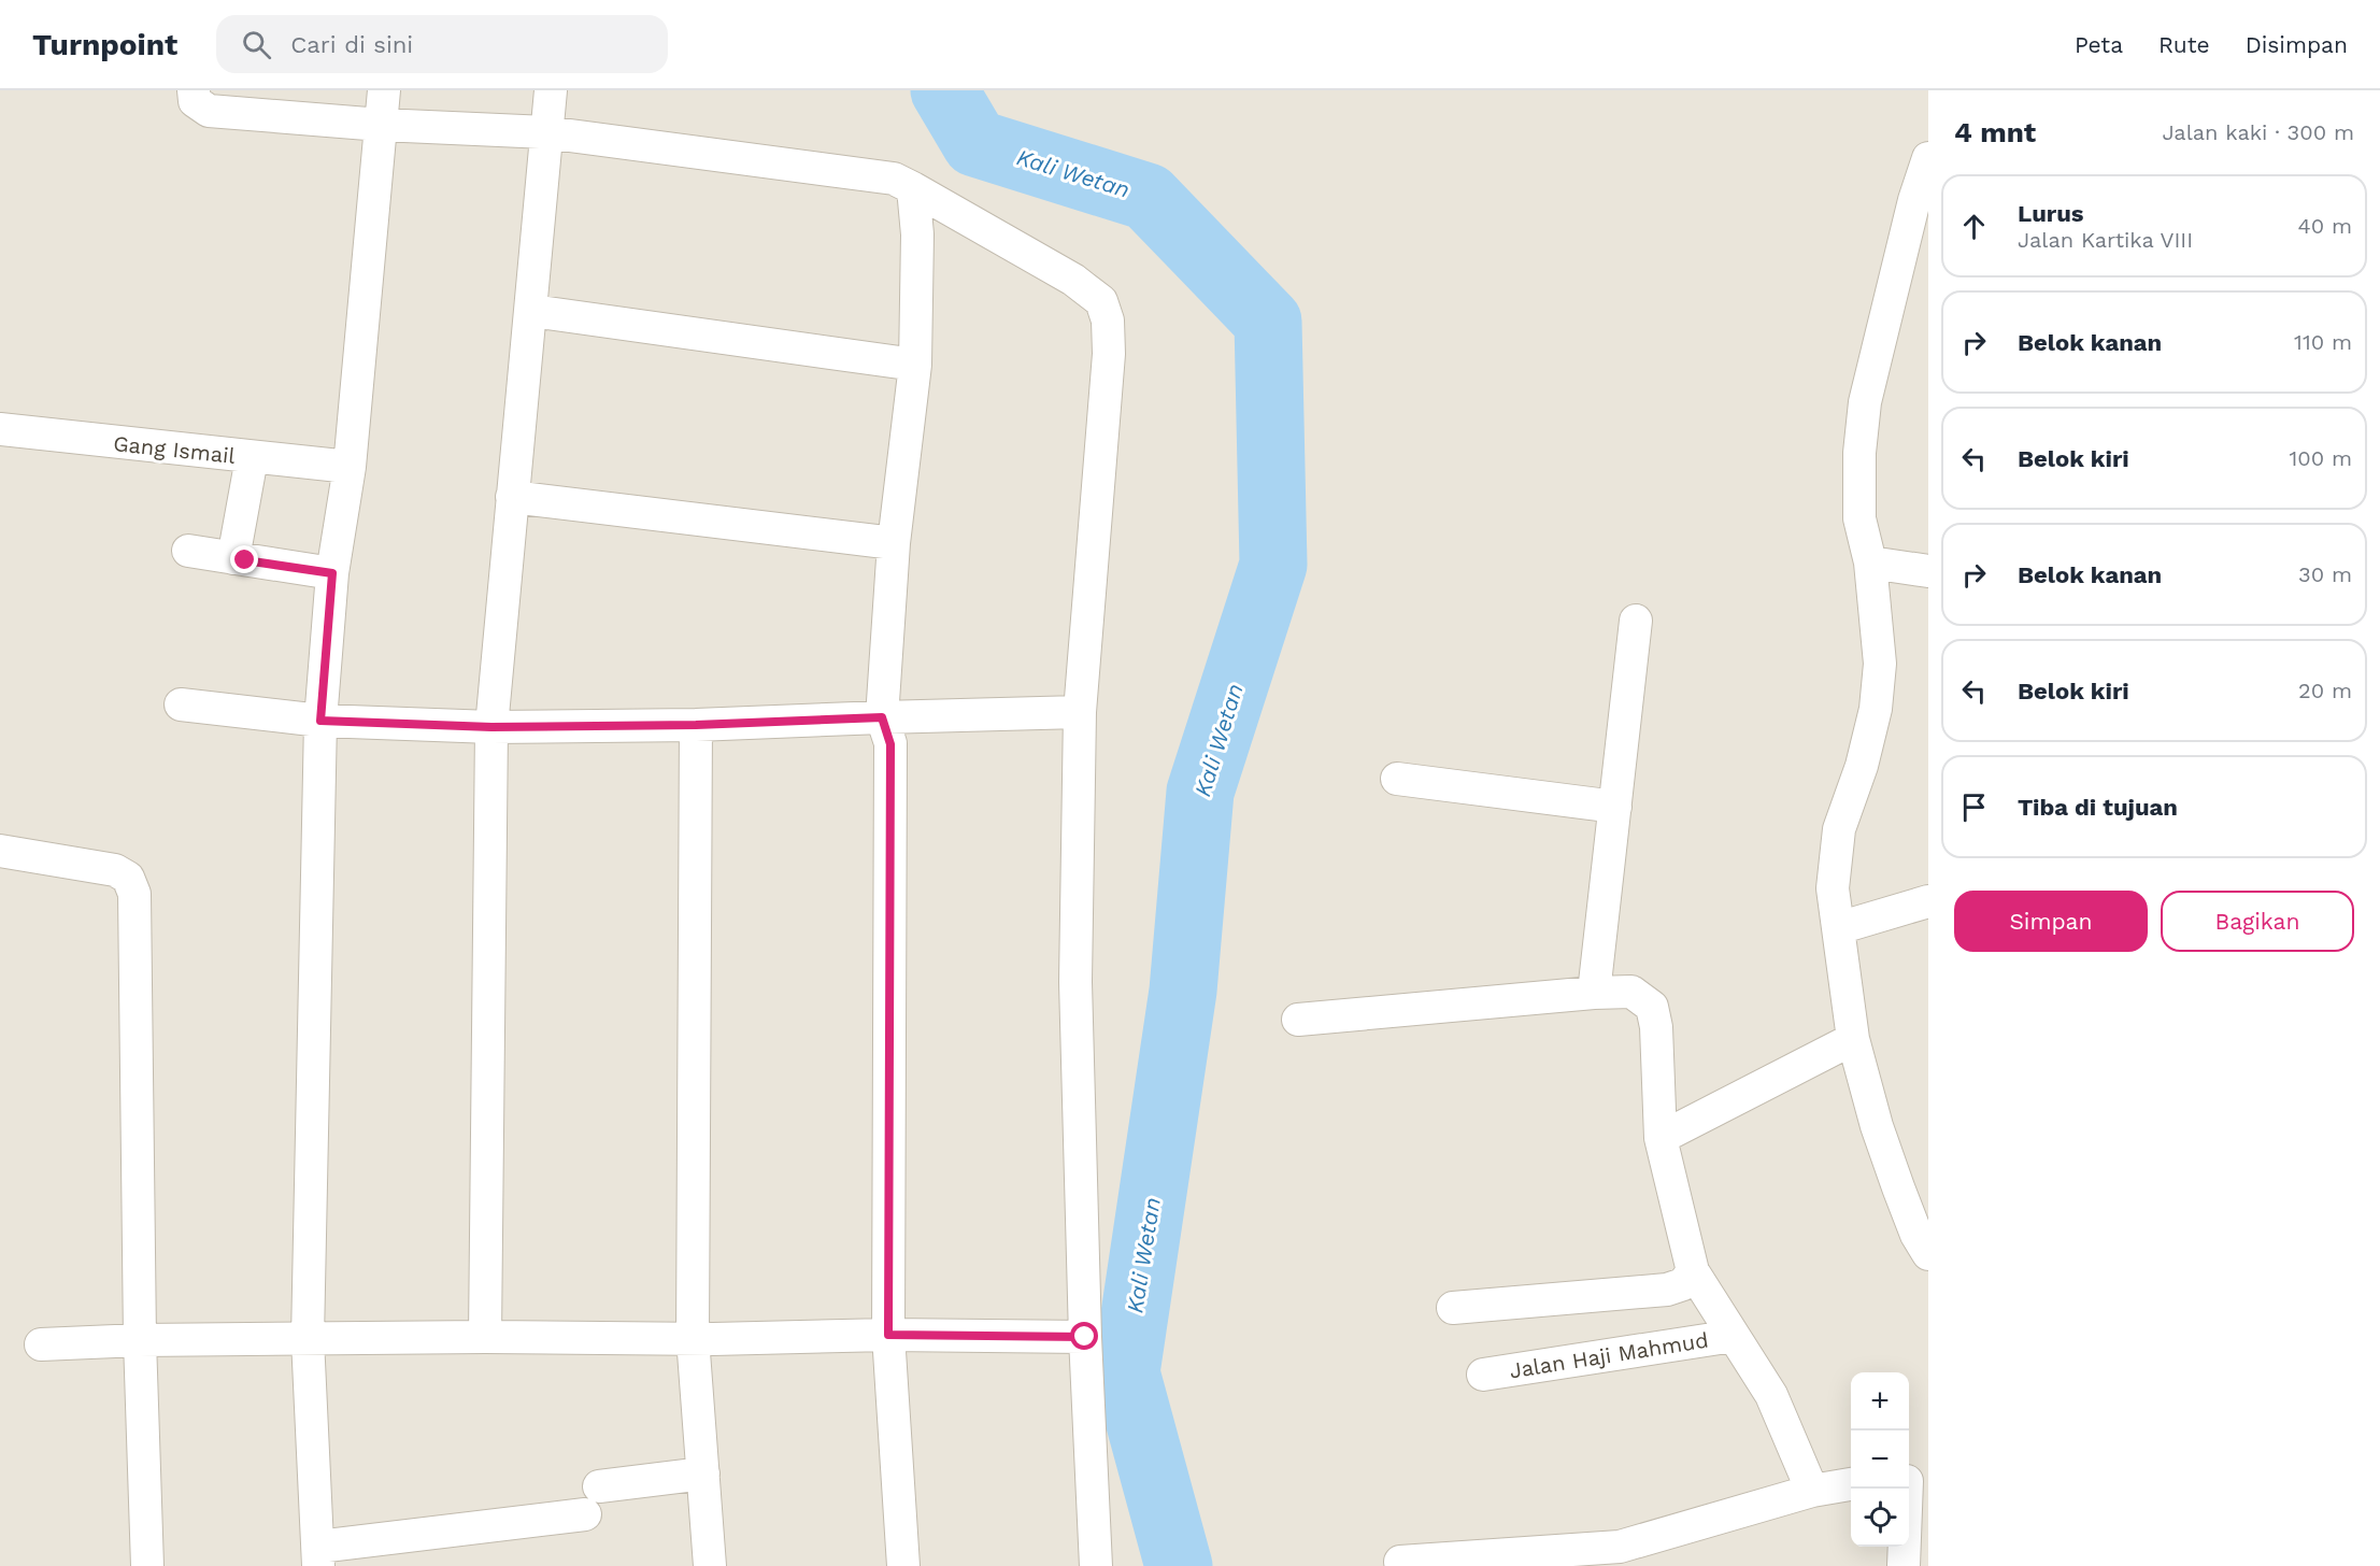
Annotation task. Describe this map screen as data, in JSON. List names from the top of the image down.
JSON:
{
  "streets": {
    "street": ["Gang Ismail", "Jalan Haji Mahmud"]
  },
  "water": ["Kali Wetan"],
  "page": {
    "header": "Turnpoint",
    "search": "Cari di sini",
    "nav": ["Peta", "Rute", "Disimpan"],
    "heading": ["4 mnt", "Jalan kaki · 300 m"],
    "list": [
      ["Lurus", "Jalan Kartika VIII", "40 m"],
      ["Belok kanan", "110 m"],
      ["Belok kiri", "100 m"],
      ["Belok kanan", "30 m"],
      ["Belok kiri", "20 m"],
      "Tiba di tujuan"
    ],
    "buttons": ["Simpan", "Bagikan"],
    "map_buttons": ["+", "−"]
  }
}
